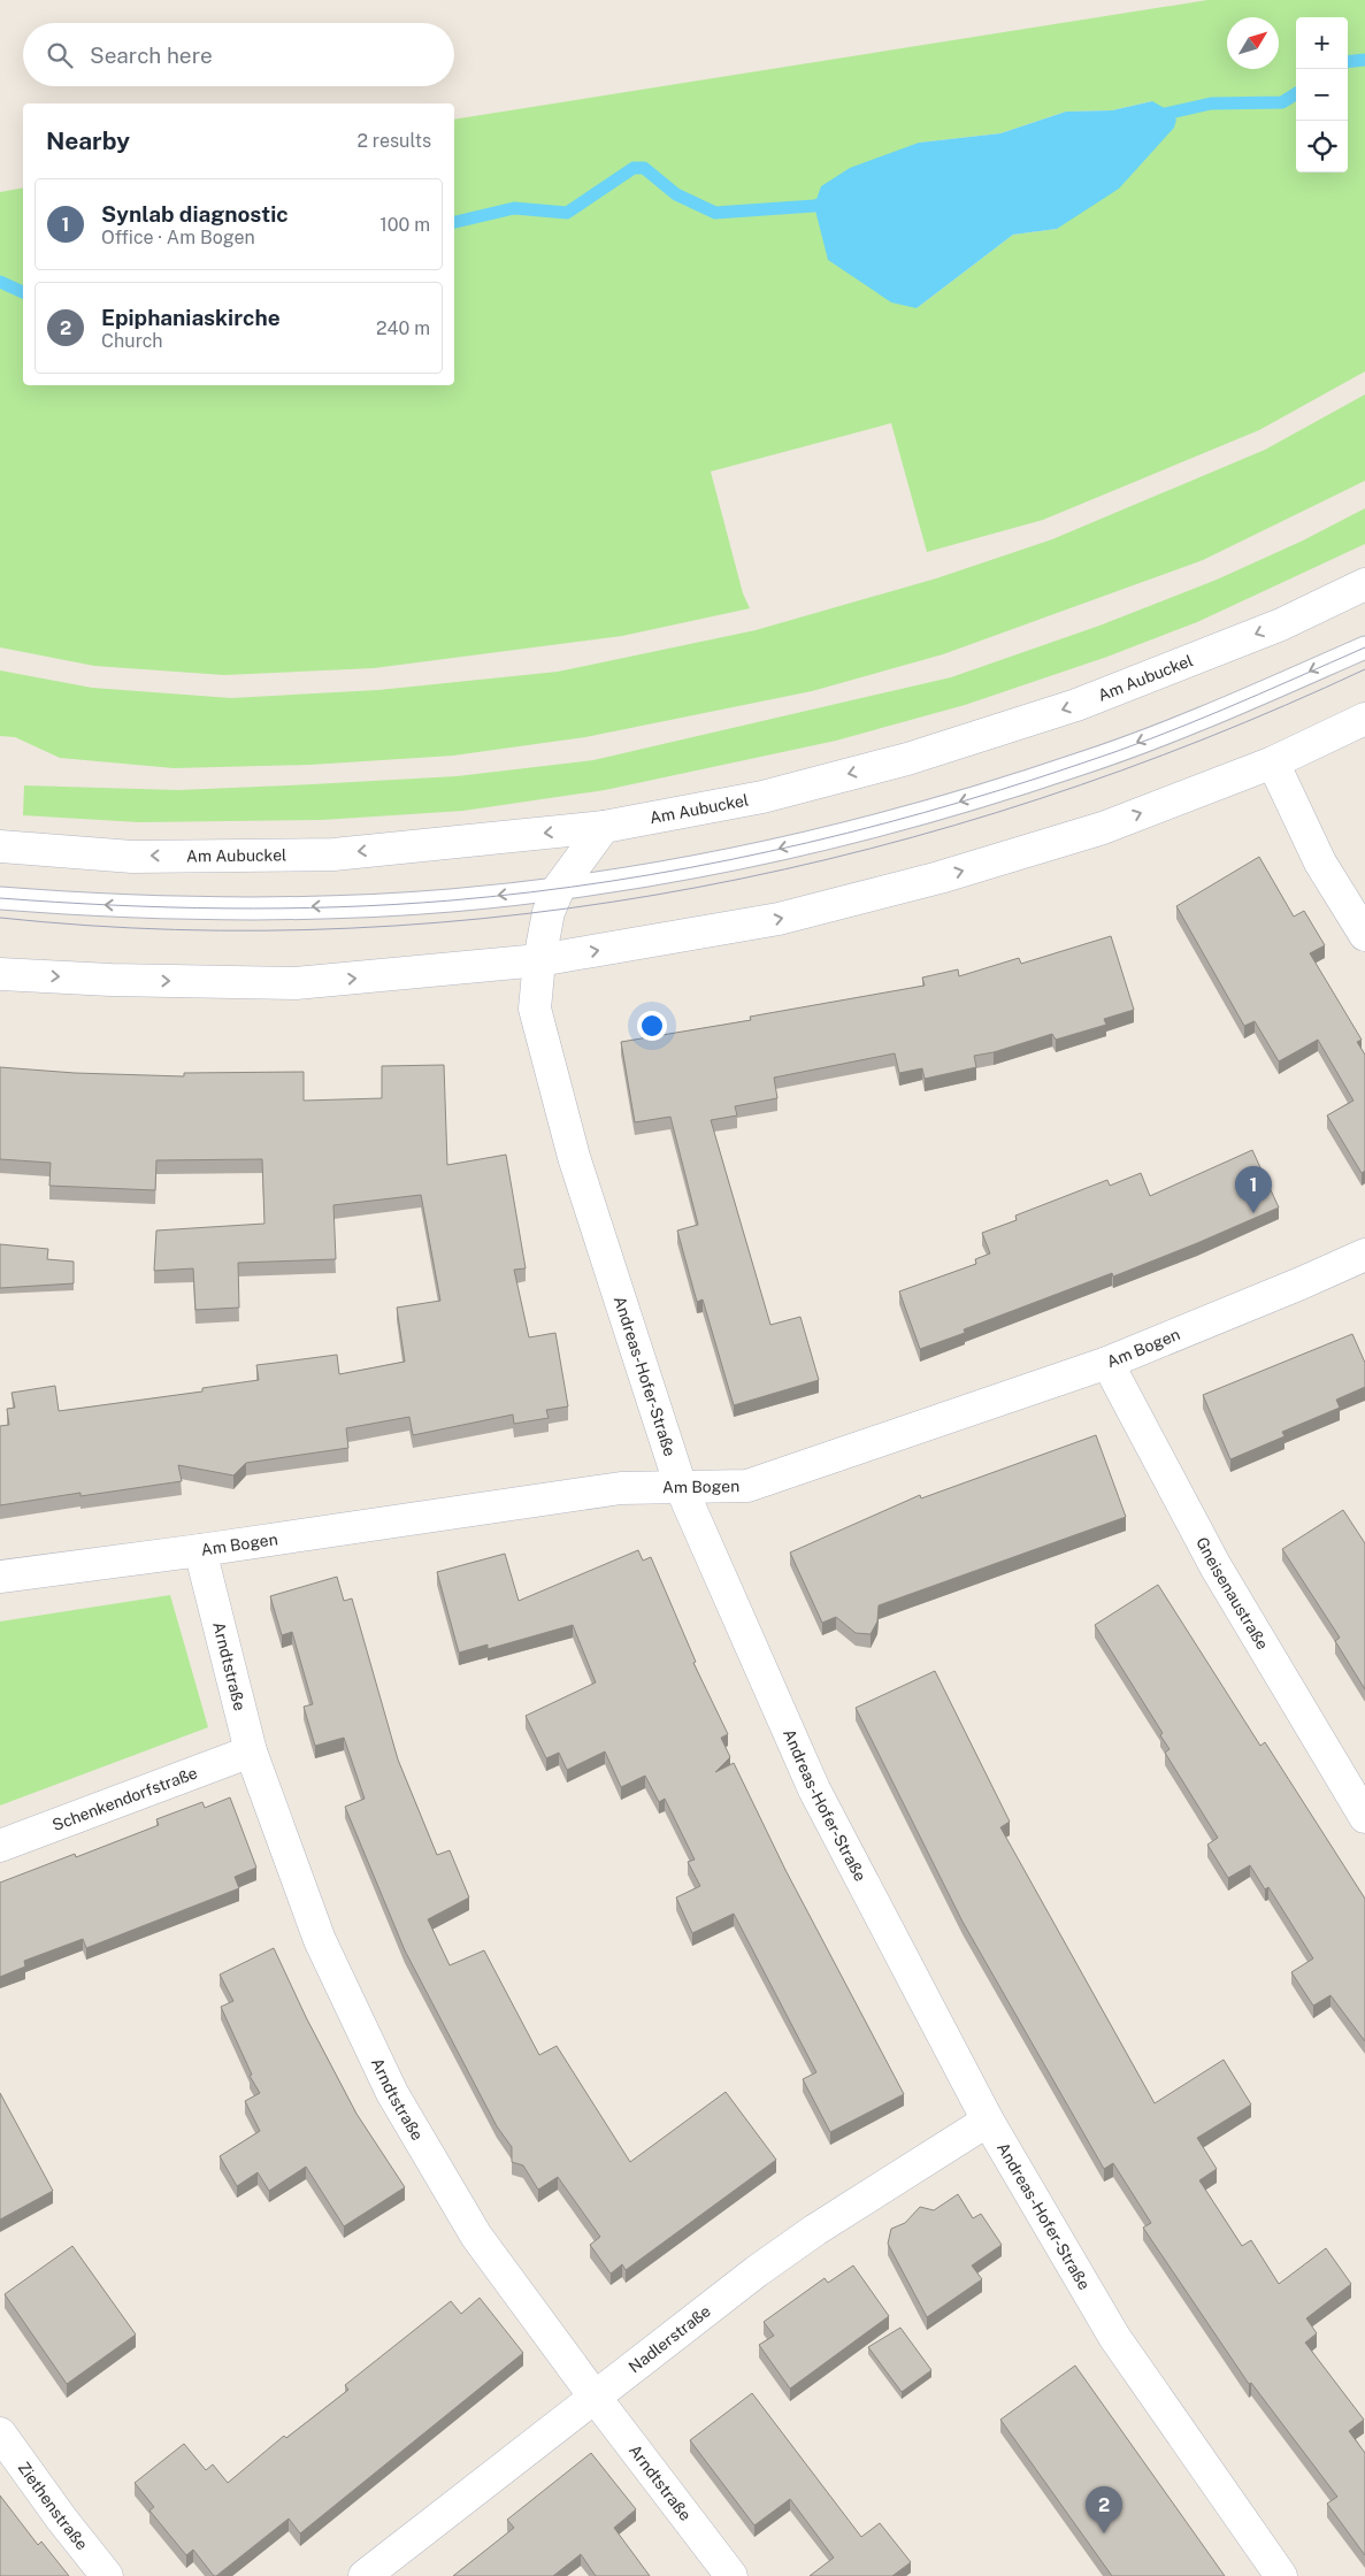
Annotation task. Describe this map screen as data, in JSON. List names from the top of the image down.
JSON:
{
  "streets": {
    "street": [
      "Am Aubuckel",
      "Am Bogen",
      "Andreas-Hofer-Straße",
      "Gneisenaustraße",
      "Arndtstraße",
      "Schenkendorfstraße",
      "Nadlerstraße",
      "Ziethenstraße"
    ]
  },
  "crossings": [
    ["Am Aubuckel", "Andreas-Hofer-Straße"],
    ["Am Bogen", "Andreas-Hofer-Straße"],
    ["Am Bogen", "Gneisenaustraße"],
    ["Am Bogen", "Arndtstraße"],
    ["Andreas-Hofer-Straße", "Nadlerstraße"],
    ["Arndtstraße", "Schenkendorfstraße"],
    ["Arndtstraße", "Nadlerstraße"]
  ],
  "north": "top right",
  "page": {
    "map_buttons": ["+", "−"],
    "search": "Search here",
    "heading": ["Nearby", "2 results"],
    "list": [
      {
        "mark": "1",
        "name": "Synlab diagnostic",
        "note": "Office · Am Bogen",
        "value": "100 m"
      },
      {
        "mark": "2",
        "name": "Epiphaniaskirche",
        "note": "Church",
        "value": "240 m"
      }
    ],
    "pins": ["1", "2"]
  }
}
